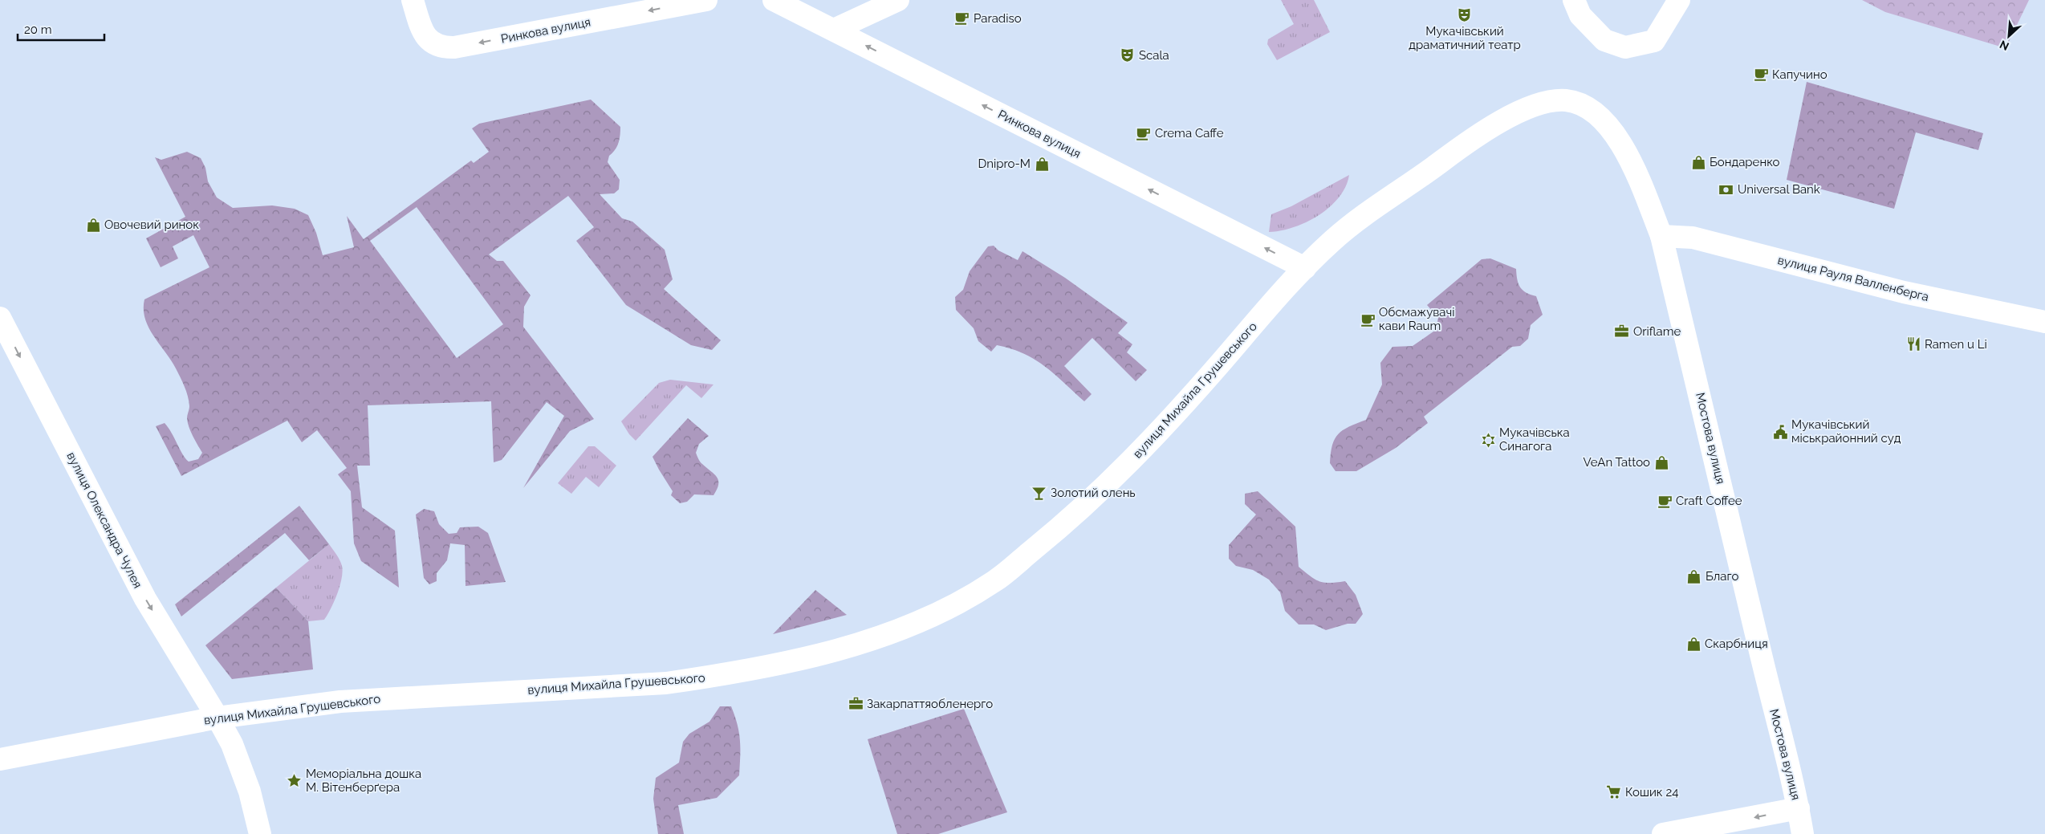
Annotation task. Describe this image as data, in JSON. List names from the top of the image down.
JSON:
{
  "streets": {
    "street": [
      "Ринкова вулиця",
      "вулиця Рауля Валленберга",
      "вулиця Михайла Грушевського",
      "Мостова вулиця",
      "вулиця Олександра Чулея"
    ]
  },
  "crossings": [
    ["Ринкова вулиця", "вулиця Михайла Грушевського"],
    ["вулиця Рауля Валленберга", "Мостова вулиця"],
    ["вулиця Михайла Грушевського", "Мостова вулиця"],
    ["вулиця Михайла Грушевського", "вулиця Олександра Чулея"]
  ],
  "one_way": ["Ринкова вулиця", "вулиця Олександра Чулея"],
  "places": {
    "theatre": ["Мукачівський драматичний театр", "Scala"],
    "cafe": [
      "Paradiso",
      "Капучино",
      "Crema Caffe",
      "Обсмажувачі кави Raum",
      "Craft Coffee"
    ],
    "shop": [
      "Бондаренко",
      "Dnipro-M",
      "Овочевий ринок",
      "VeAn Tattoo",
      "Благо",
      "Скарбниця"
    ],
    "bank": ["Universal Bank"],
    "office": ["Oriflame", "Закарпаттяобленерго"],
    "restaurant": ["Ramen u Li"],
    "public building": ["Мукачівський міськрайонний суд"],
    "synagogue": ["Мукачівська Синагога"],
    "bar": ["Золотий олень"],
    "place": ["Меморіальна дошка М. Вітенберґера"],
    "supermarket": ["Кошик 24"]
  },
  "scale_bar": "20 m",
  "north": "bottom left"
}
